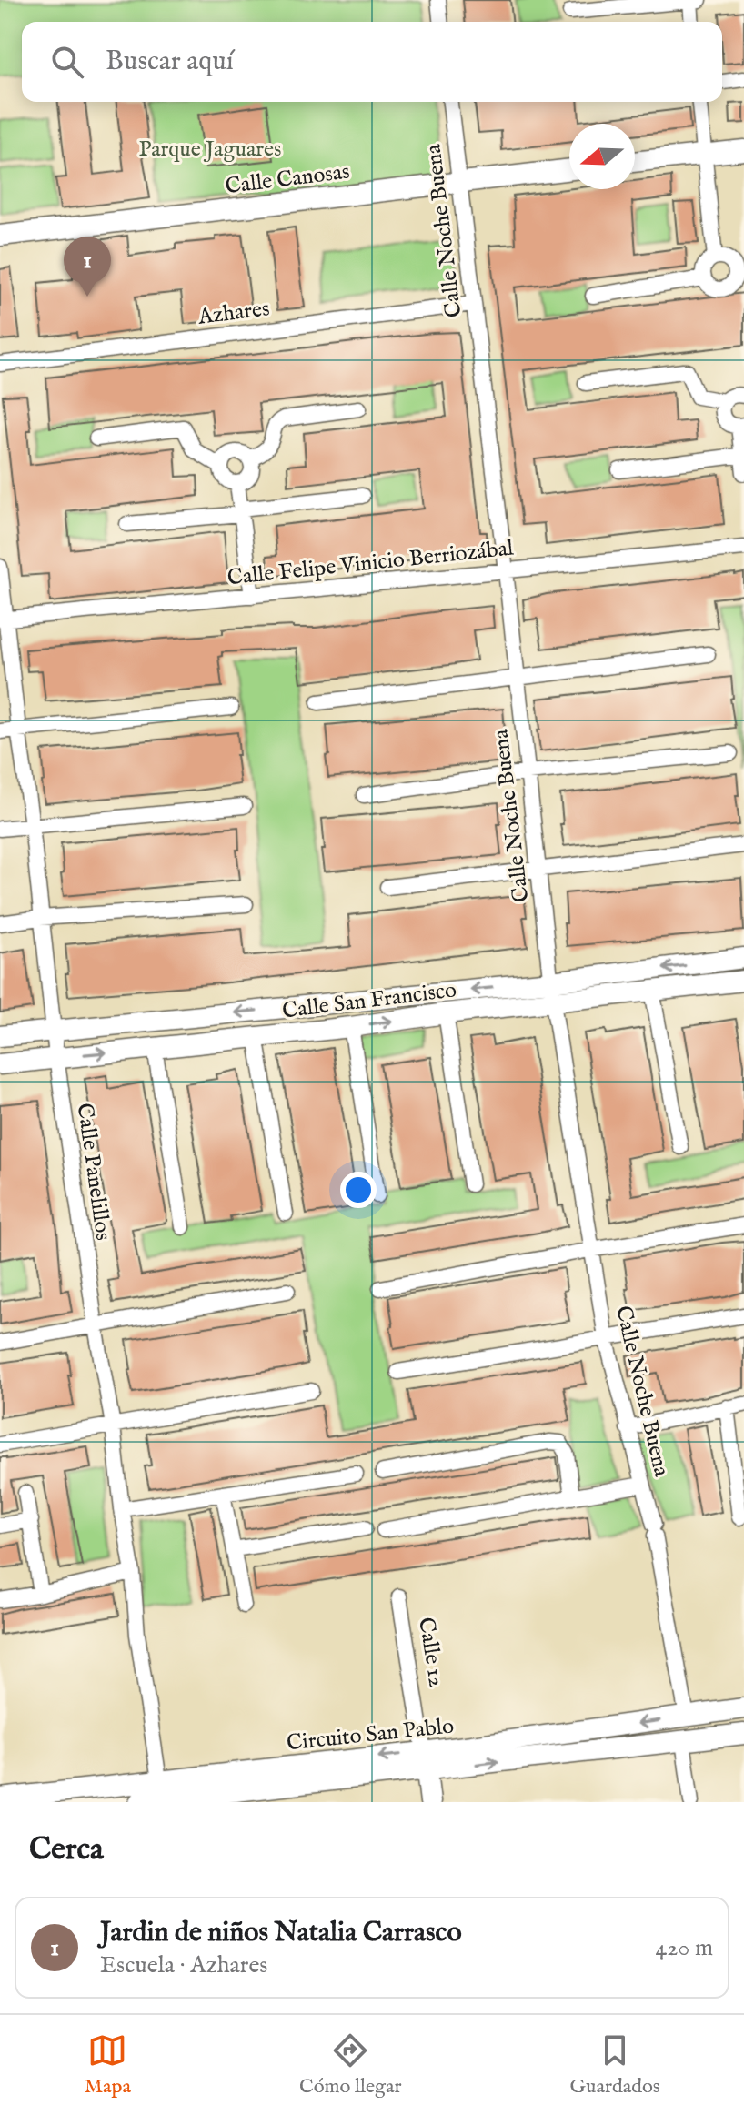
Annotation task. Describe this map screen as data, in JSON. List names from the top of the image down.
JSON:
{
  "streets": {
    "street": [
      "Calle Canosas",
      "Calle Noche Buena",
      "Azhares",
      "Calle Felipe Vinicio Berriozábal",
      "Calle San Francisco",
      "Calle Panelillos",
      "Calle 12",
      "Circuito San Pablo"
    ]
  },
  "crossings": [
    ["Calle Canosas", "Calle Noche Buena"],
    ["Calle Noche Buena", "Azhares"],
    ["Calle Noche Buena", "Calle Felipe Vinicio Berriozábal"],
    ["Calle Noche Buena", "Calle San Francisco"],
    ["Calle Noche Buena", "Circuito San Pablo"],
    ["Calle Felipe Vinicio Berriozábal", "Calle Panelillos"],
    ["Calle San Francisco", "Calle Panelillos"],
    ["Calle Panelillos", "Circuito San Pablo"],
    ["Calle 12", "Circuito San Pablo"]
  ],
  "parks": ["Parque Jaguares"],
  "north": "left",
  "page": {
    "search": "Buscar aquí",
    "pins": "1",
    "heading": "Cerca",
    "list": [
      {
        "mark": "1",
        "name": "Jardin de niños Natalia Carrasco",
        "note": "Escuela · Azhares",
        "value": "420 m"
      }
    ],
    "nav": ["Mapa", "Cómo llegar", "Guardados"]
  }
}
